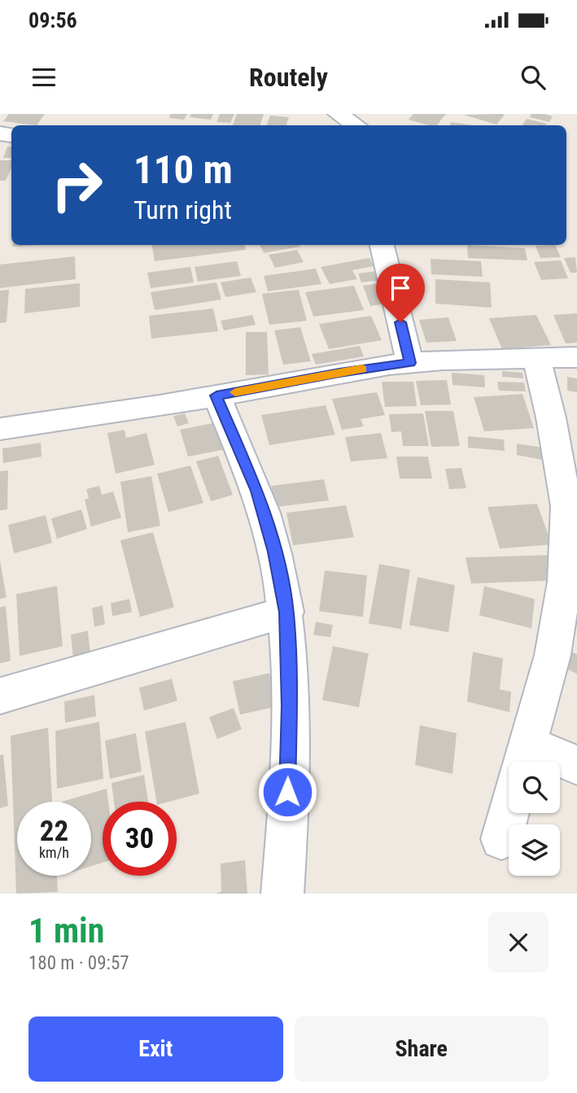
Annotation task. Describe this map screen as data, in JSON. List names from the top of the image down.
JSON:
{
  "page": {
    "status": "09:56",
    "header": "Routely",
    "turn": ["110 m", "Turn right"],
    "speed": "22 km/h",
    "limit": "30",
    "heading": ["1 min", "180 m · 09:57"],
    "buttons": ["Exit", "Share"]
  }
}
